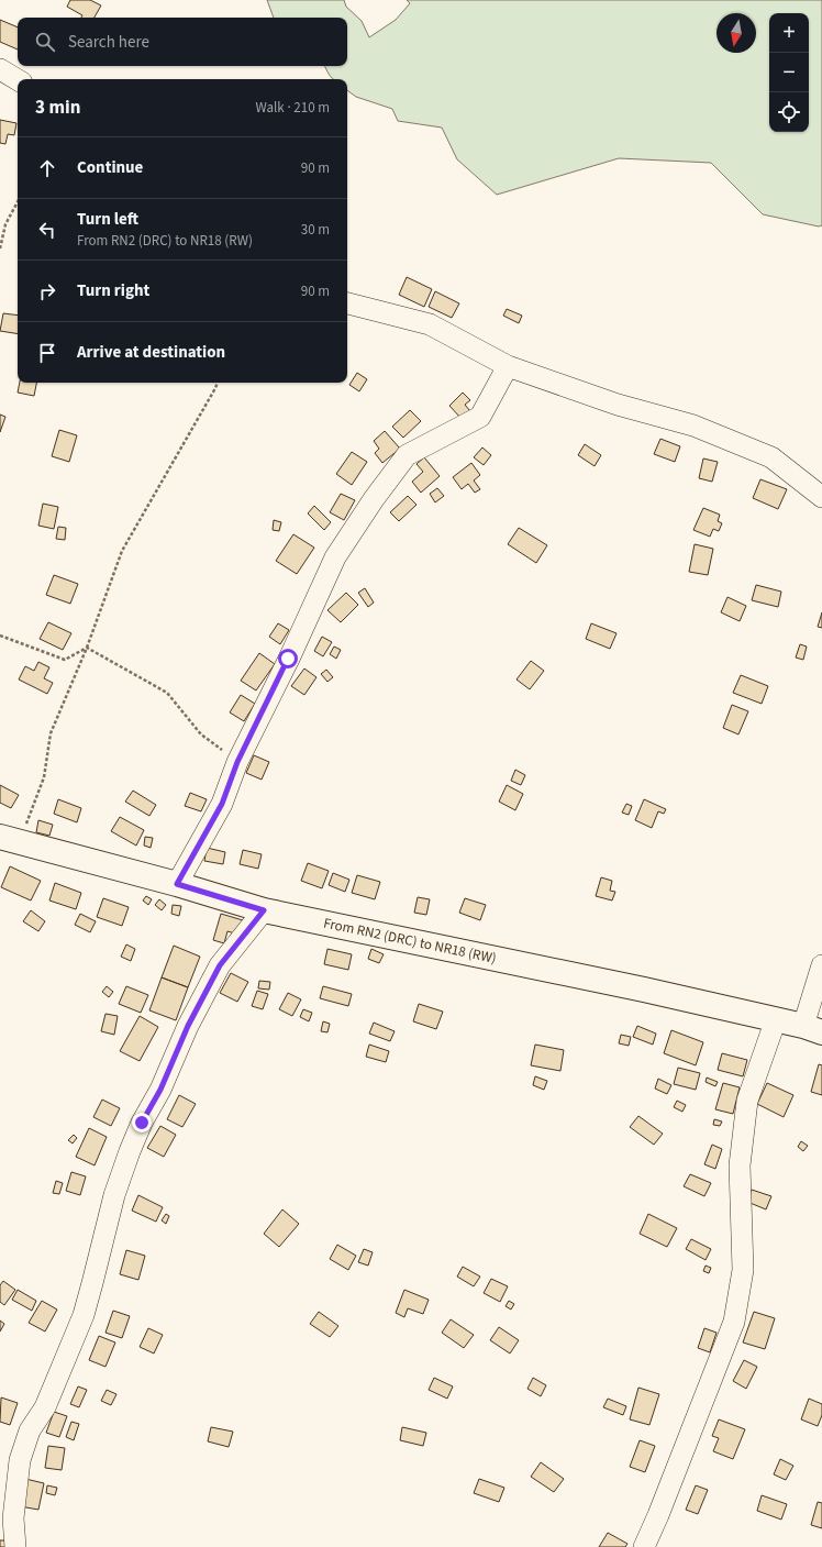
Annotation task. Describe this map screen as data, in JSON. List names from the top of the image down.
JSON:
{
  "streets": {
    "main road": ["From RN2 (DRC) to NR18 (RW)"]
  },
  "north": "bottom",
  "page": {
    "map_buttons": ["+", "−"],
    "search": "Search here",
    "heading": ["3 min", "Walk · 210 m"],
    "list": [
      ["Continue", "90 m"],
      ["Turn left", "From RN2 (DRC) to NR18 (RW)", "30 m"],
      ["Turn right", "90 m"],
      "Arrive at destination"
    ]
  }
}
